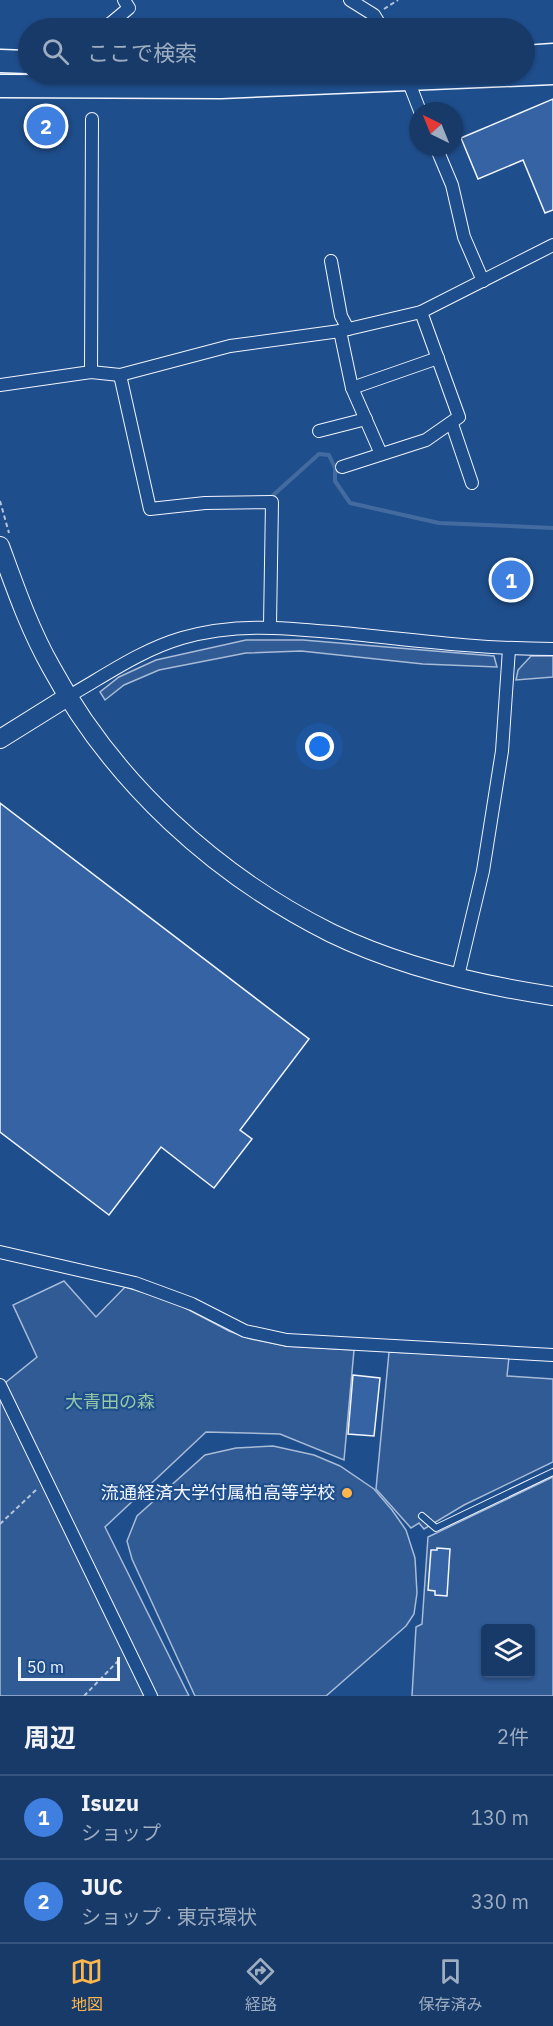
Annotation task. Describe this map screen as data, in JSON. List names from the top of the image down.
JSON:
{
  "parks": ["大青田の森"],
  "places": ["流通経済大学付属柏高等学校"],
  "scale_bar": "50 m",
  "north": "top left",
  "page": {
    "search": "ここで検索",
    "pins": ["2", "1"],
    "scale": "50 m",
    "heading": ["周辺", "2件"],
    "list": [
      {
        "mark": "1",
        "name": "Isuzu",
        "note": "ショップ",
        "value": "130 m"
      },
      {
        "mark": "2",
        "name": "JUC",
        "note": "ショップ · 東京環状",
        "value": "330 m"
      }
    ],
    "nav": ["地図", "経路", "保存済み"]
  }
}
